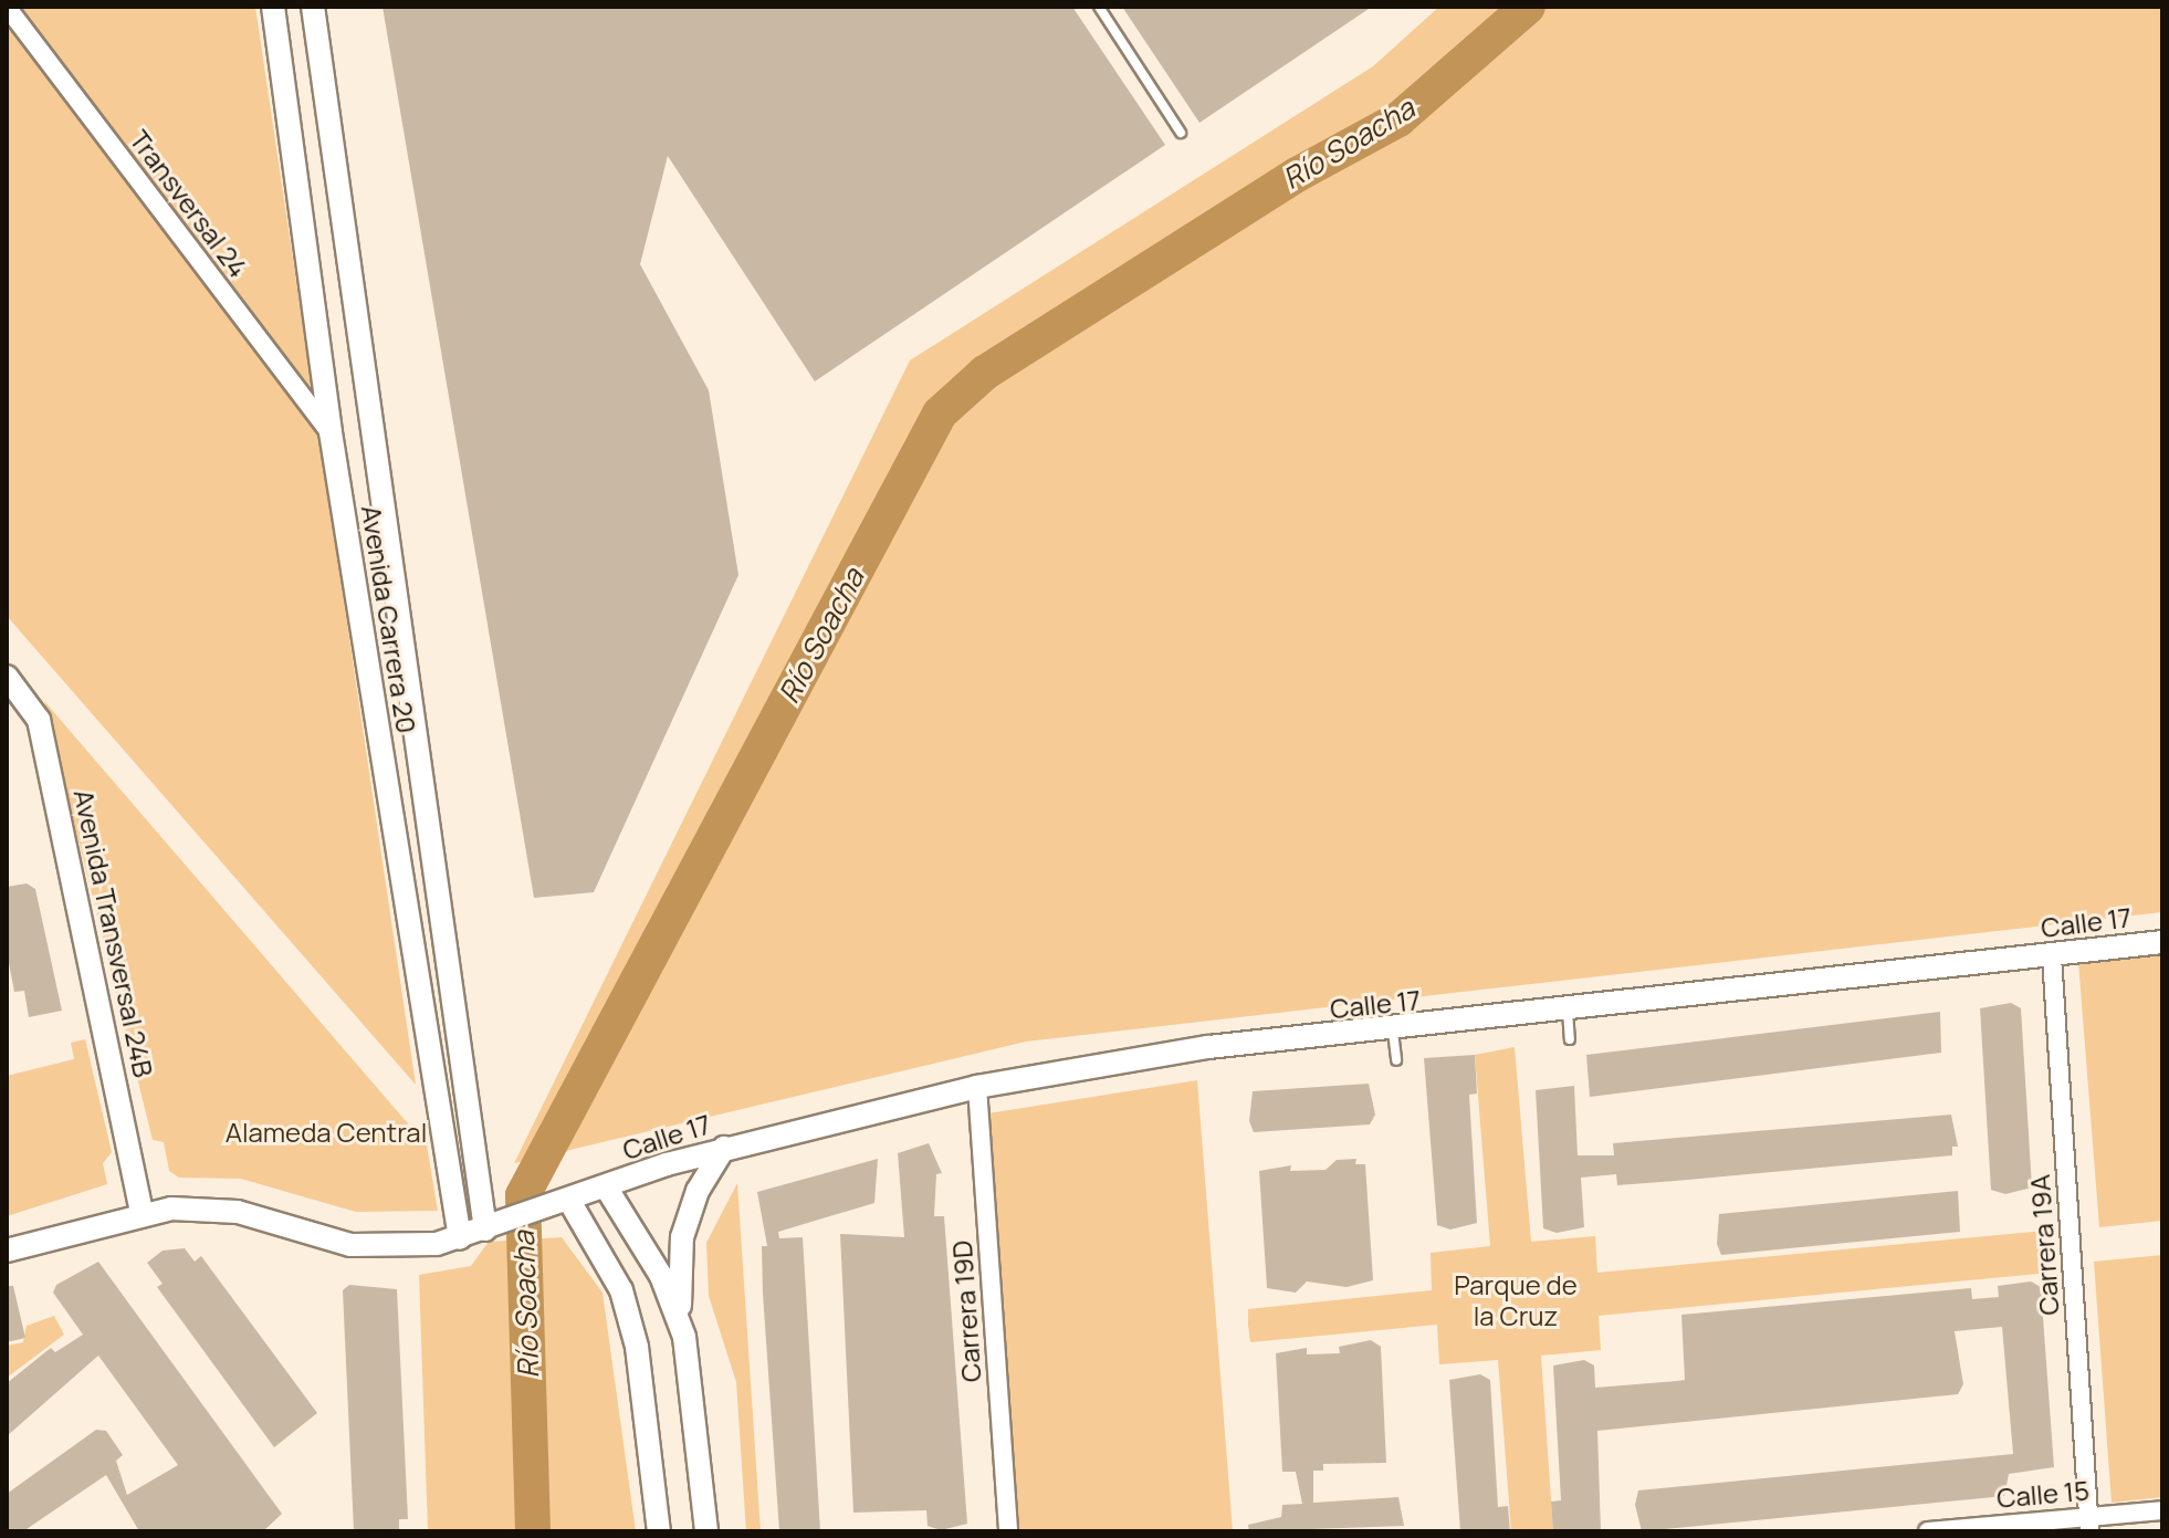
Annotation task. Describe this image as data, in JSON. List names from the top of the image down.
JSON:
{
  "streets": {
    "street": [
      "Transversal 24",
      "Avenida Carrera 20",
      "Calle 17",
      "Avenida Transversal 24B",
      "Carrera 19A",
      "Carrera 19D",
      "Calle 15"
    ]
  },
  "crossings": [
    ["Transversal 24", "Avenida Carrera 20"],
    ["Avenida Carrera 20", "Calle 17"],
    ["Calle 17", "Carrera 19A"],
    ["Calle 17", "Carrera 19D"],
    ["Carrera 19A", "Calle 15"]
  ],
  "water": ["Río Soacha"],
  "parks": ["Alameda Central", "Parque de la Cruz"]
}
